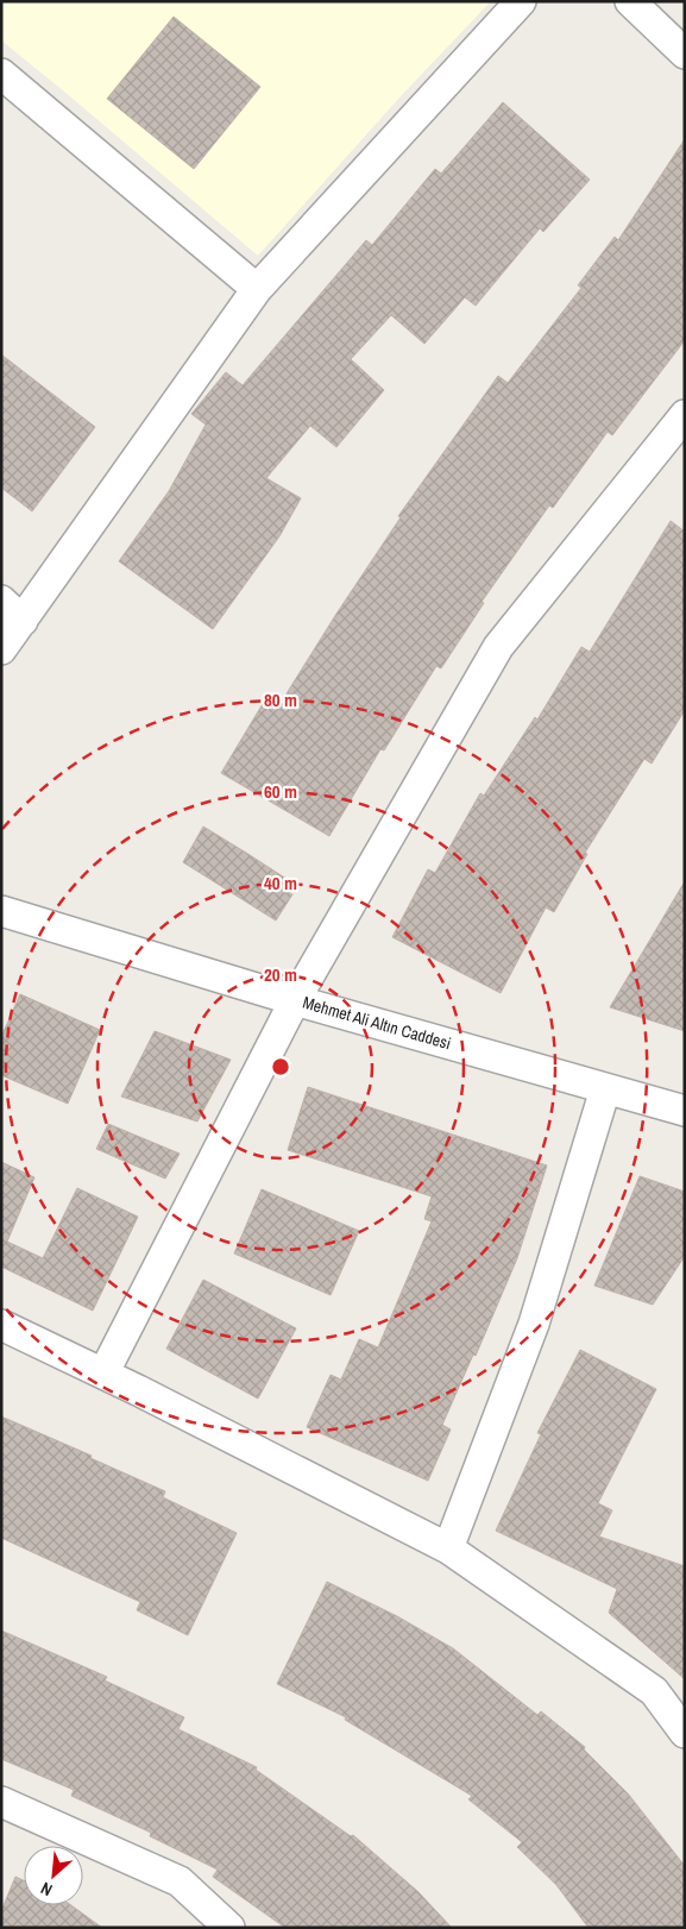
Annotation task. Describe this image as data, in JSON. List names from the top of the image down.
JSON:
{
  "streets": {
    "street": ["Mehmet Ali Altın Caddesi"]
  },
  "north": "bottom left",
  "rings": [
    "80 m",
    "60 m",
    "40 m",
    "20 m"
  ]
}
